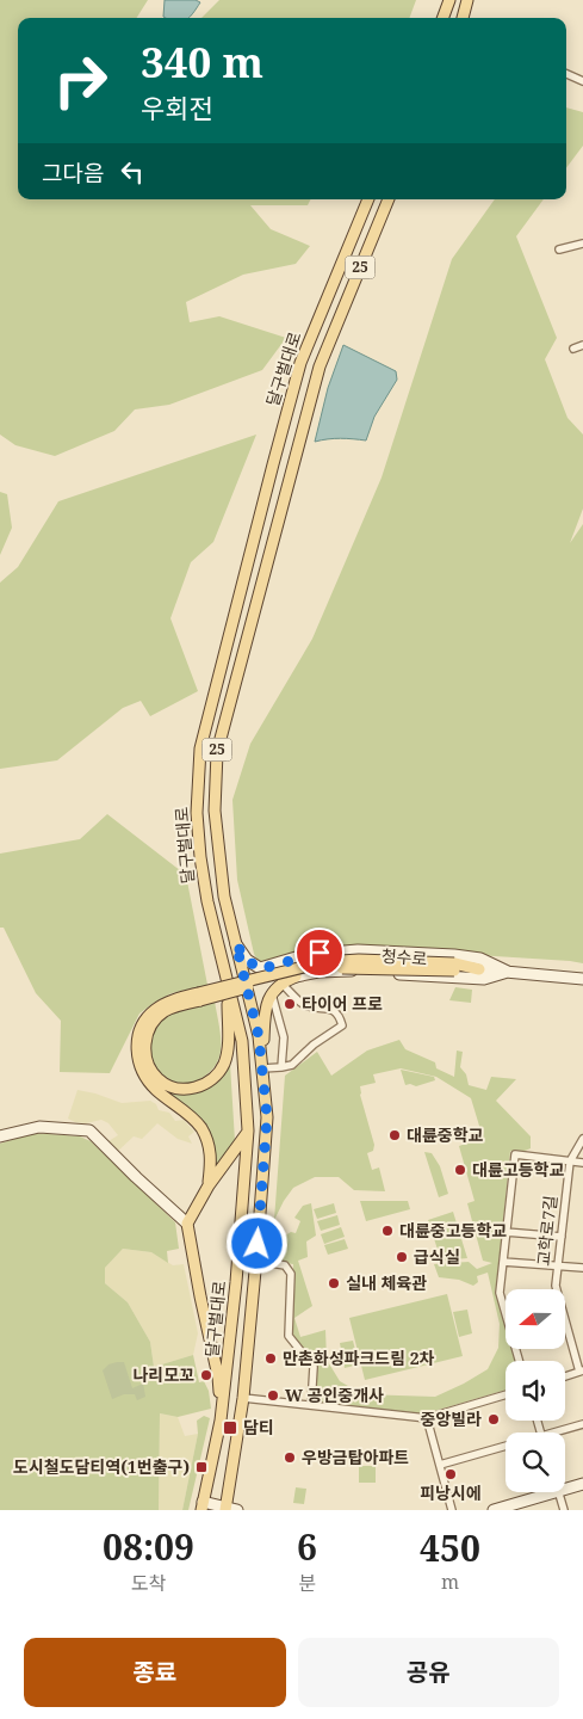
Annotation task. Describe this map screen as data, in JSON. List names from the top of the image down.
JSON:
{
  "streets": {
    "main road": ["25", "달구벌대로", "청수로"],
    "street": ["교학로7길"]
  },
  "crossings": [
    ["달구벌대로", "청수로"]
  ],
  "places": {
    "other": [
      "타이어 프로",
      "대륜중학교",
      "대륜고등학교",
      "대륜중고등학교",
      "급식실",
      "실내 체육관",
      "만촌화성파크드림 2차",
      "나리모꼬",
      "W 공인중개사",
      "중앙빌라",
      "우방금탑아파트",
      "피낭시에"
    ],
    "transit": ["담티", "도시철도담티역(1번출구)"]
  },
  "north": "left",
  "page": {
    "turn": ["340 m", "우회전"],
    "then": "그다음",
    "eta": [
      "08:09",
      "도착",
      "6",
      "분",
      "450",
      "m"
    ],
    "buttons": ["종료", "공유"]
  }
}
